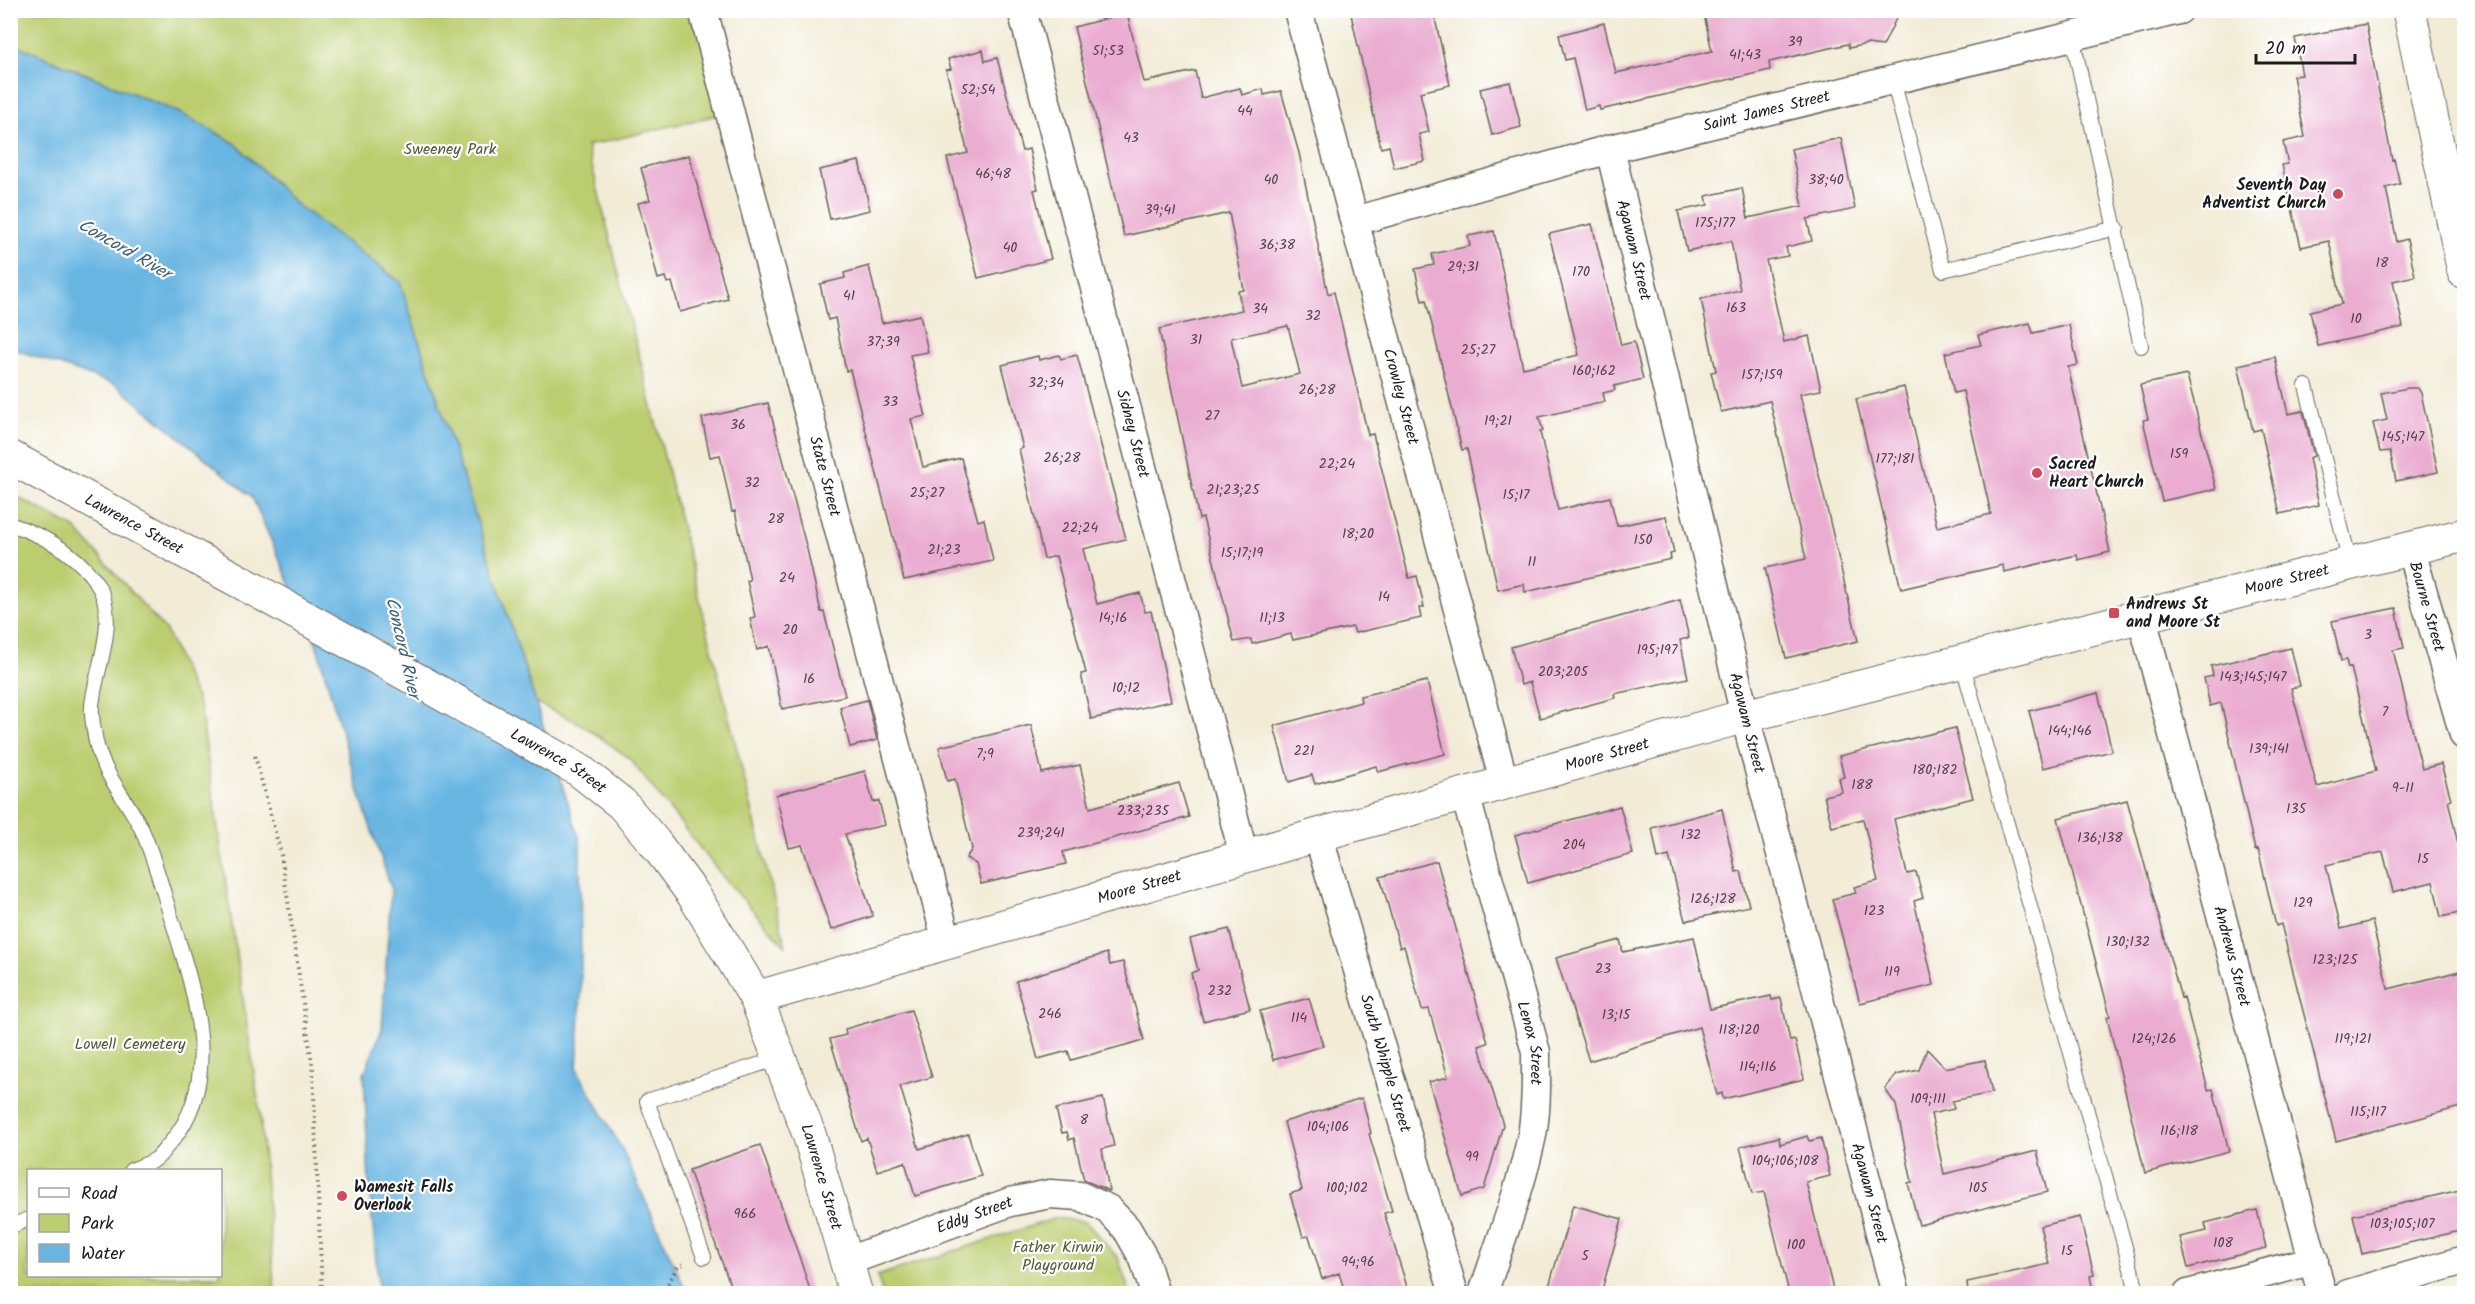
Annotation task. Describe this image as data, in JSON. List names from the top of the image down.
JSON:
{
  "streets": {
    "street": [
      "Saint James Street",
      "Agawam Street",
      "Crowley Street",
      "Sidney Street",
      "State Street",
      "Lawrence Street",
      "Moore Street",
      "Bourne Street",
      "Andrews Street",
      "Lenox Street",
      "South Whipple Street",
      "Eddy Street"
    ]
  },
  "crossings": [
    ["Saint James Street", "Agawam Street"],
    ["Saint James Street", "Crowley Street"],
    ["Agawam Street", "Moore Street"],
    ["Crowley Street", "Moore Street"],
    ["Sidney Street", "Moore Street"],
    ["State Street", "Moore Street"],
    ["Lawrence Street", "Moore Street"],
    ["Lawrence Street", "Eddy Street"],
    ["Moore Street", "Bourne Street"],
    ["Moore Street", "Andrews Street"],
    ["Moore Street", "Lenox Street"],
    ["Moore Street", "South Whipple Street"]
  ],
  "water": ["Concord River"],
  "parks": ["Sweeney Park", "Lowell Cemetery", "Father Kirwin Playground"],
  "places": {
    "other": ["Seventh Day Adventist Church", "Sacred Heart Church", "Wamesit Falls Overlook"],
    "transit": ["Andrews St and Moore St"]
  },
  "house_numbers": [
    "39",
    "51;53",
    "41;43",
    "52;54",
    "44",
    "43",
    "46;48",
    "40",
    "38;40",
    "39;41",
    "175;177",
    "36;38",
    "40",
    "18",
    "29;31",
    "170",
    "41",
    "163",
    "34",
    "32",
    "10",
    "31",
    "37;39",
    "25;27",
    "160;162",
    "157;159",
    "32;34",
    "26;28",
    "33",
    "27",
    "19;21",
    "36",
    "145;147",
    "159",
    "26;28",
    "177;181",
    "22;24",
    "32",
    "21;23;25",
    "25;27",
    "15;17",
    "28",
    "22;24",
    "18;20",
    "150",
    "21;23",
    "15;17;19",
    "11",
    "24",
    "14",
    "14;16",
    "11;13",
    "20",
    "3",
    "195;197",
    "203;205",
    "143;145;147",
    "16",
    "10;12",
    "7",
    "144;146",
    "139;141",
    "221",
    "7;9",
    "180;182",
    "188",
    "9-11",
    "135",
    "233;235",
    "239;241",
    "132",
    "136;138",
    "204",
    "15",
    "126;128",
    "129",
    "123",
    "130;132",
    "123;125",
    "23",
    "119",
    "232",
    "246",
    "13;15",
    "114",
    "118;120",
    "124;126",
    "119;121",
    "114;116",
    "109;111",
    "115;117",
    "8",
    "104;106",
    "116;118",
    "99",
    "104;106;108",
    "100;102",
    "105",
    "966",
    "103;105;107",
    "108",
    "100",
    "15",
    "5",
    "94;96"
  ],
  "legend": ["Road", "Park", "Water"],
  "scale_bar": "20 m"
}
